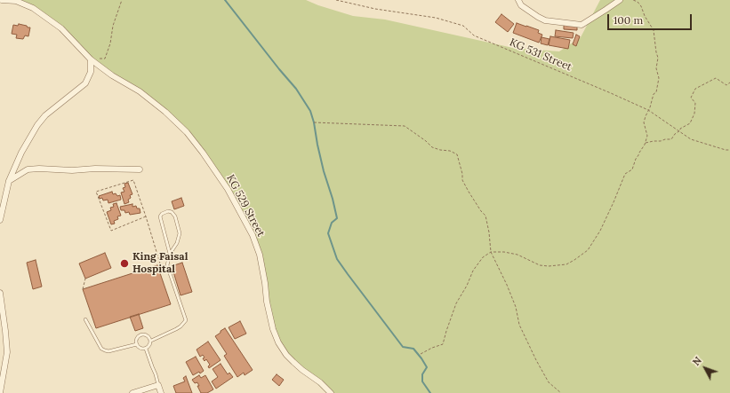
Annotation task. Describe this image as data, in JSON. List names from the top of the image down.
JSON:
{
  "streets": {
    "street": ["KG 529 Street"],
    "path": ["KG 531 Street"]
  },
  "places": ["King Faisal Hospital"],
  "scale_bar": "100 m",
  "north": "top left"
}
